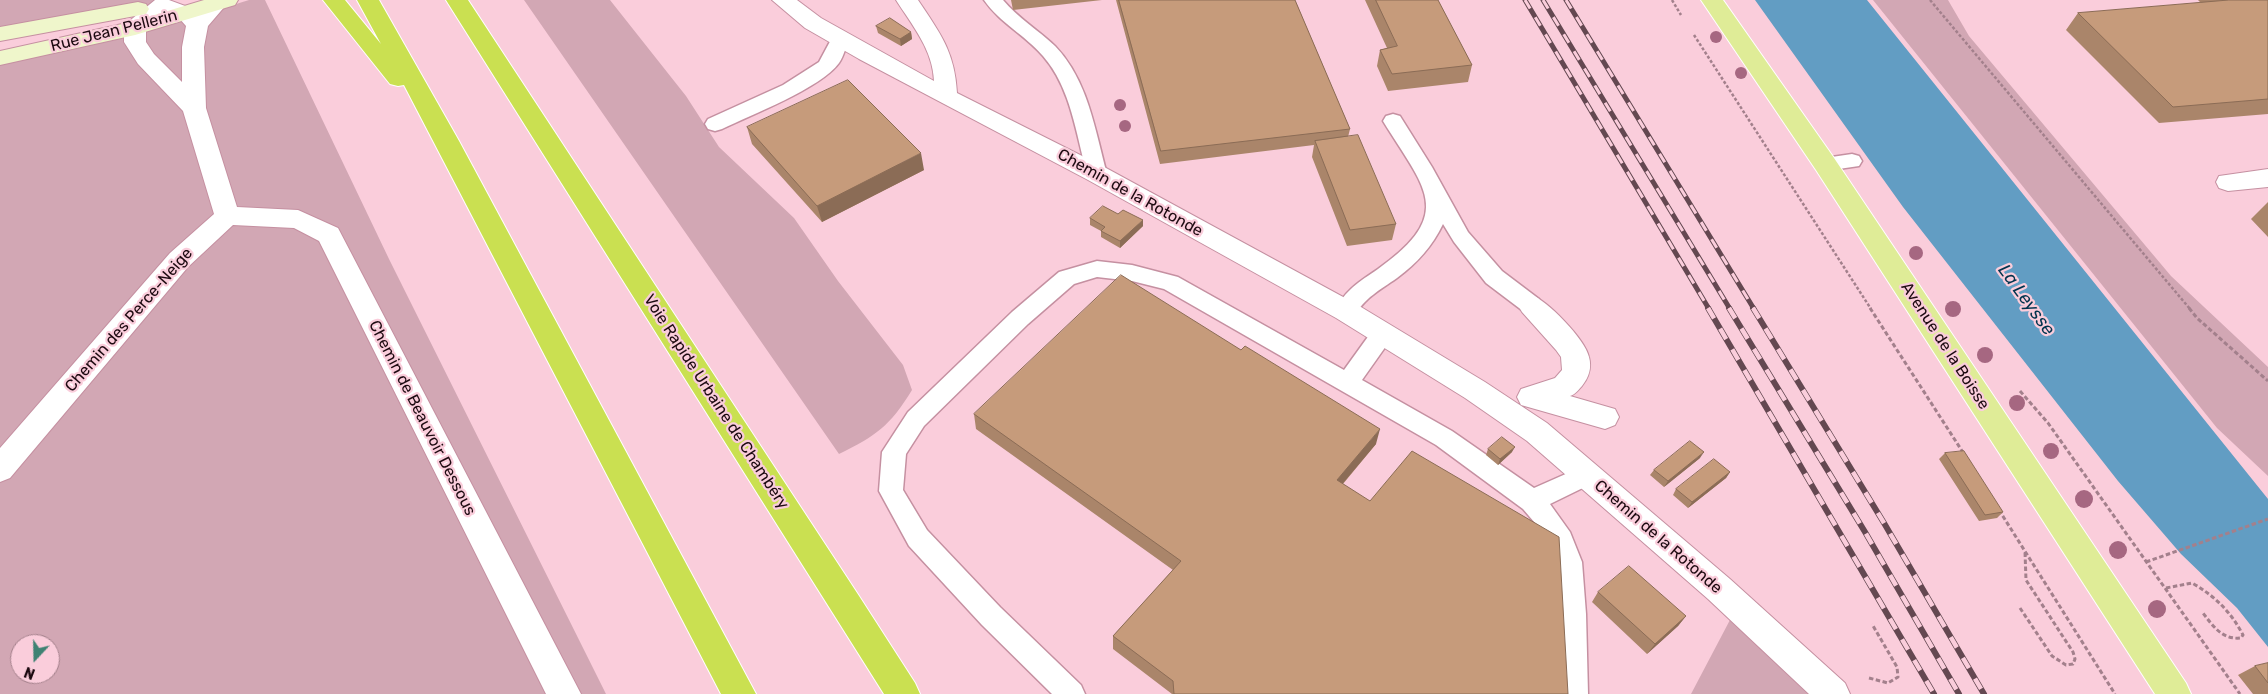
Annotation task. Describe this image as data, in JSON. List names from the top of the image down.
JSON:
{
  "streets": {
    "highway": ["Voie Rapide Urbaine de Chambéry"],
    "main road": ["Rue Jean Pellerin", "Avenue de la Boisse"],
    "street": ["Chemin de la Rotonde", "Chemin des Perce-Neige", "Chemin de Beauvoir Dessous"]
  },
  "crossings": [
    ["Chemin des Perce-Neige", "Chemin de Beauvoir Dessous"]
  ],
  "water": ["La Leysse"],
  "north": "bottom"
}
